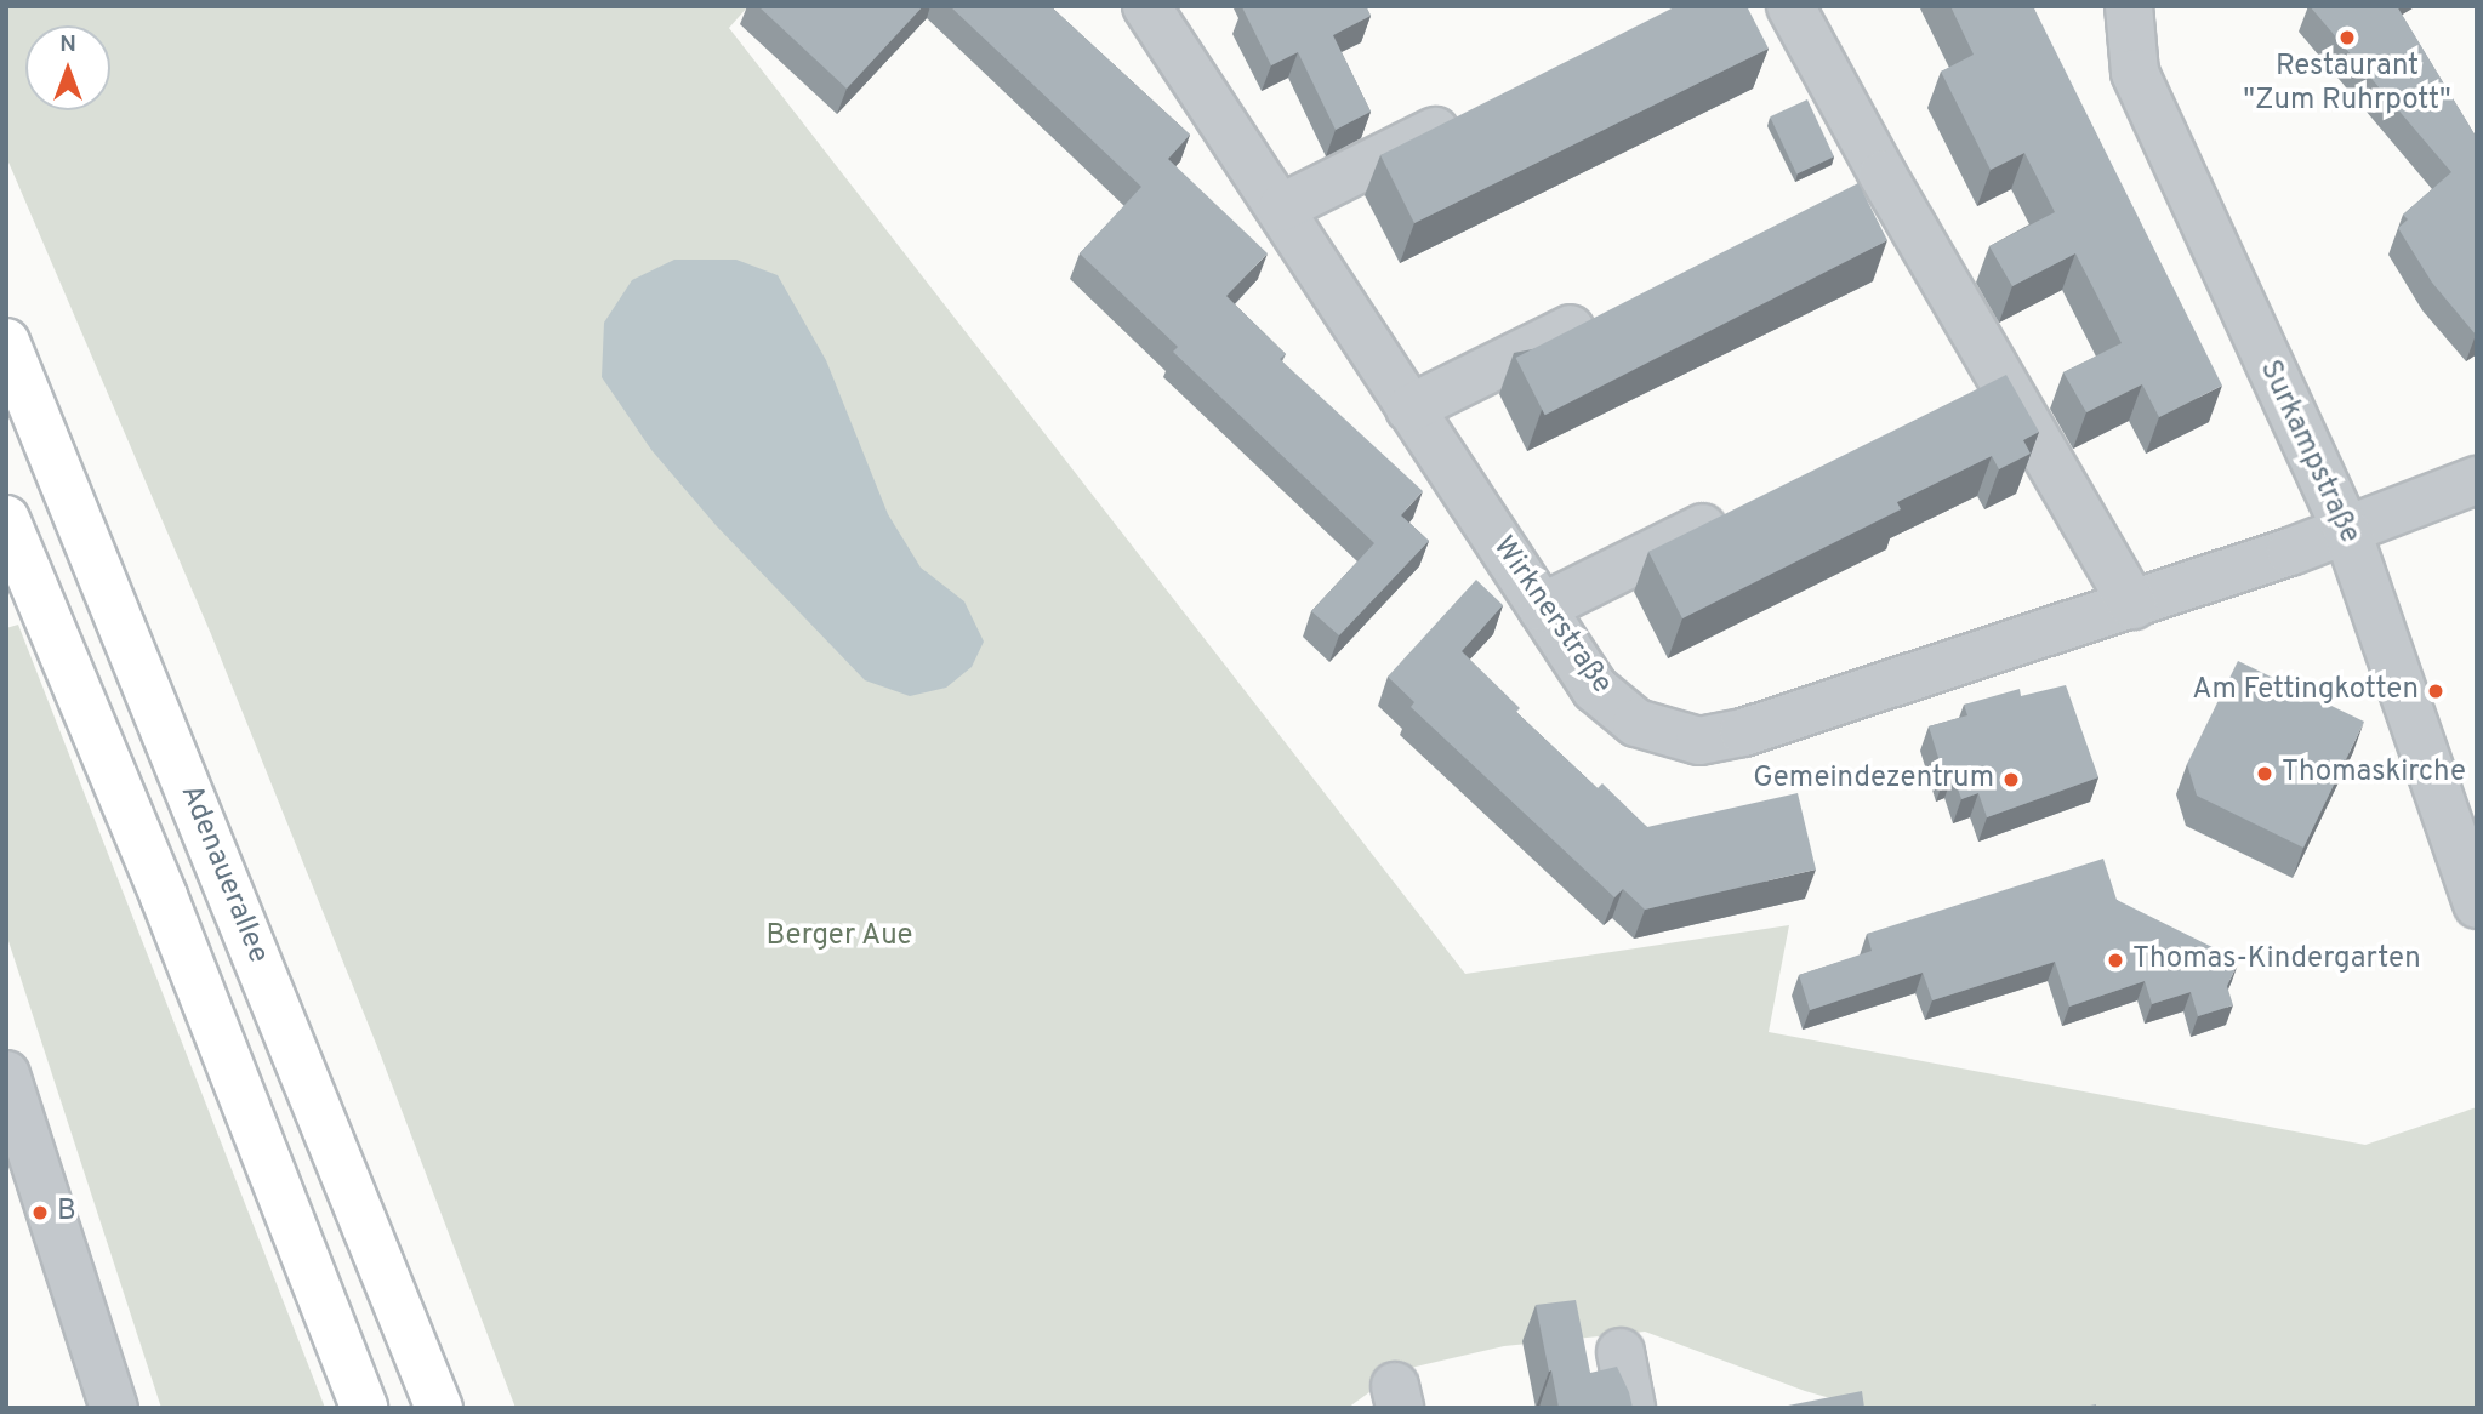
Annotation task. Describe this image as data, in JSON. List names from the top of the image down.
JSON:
{
  "streets": {
    "main road": ["Adenauerallee"],
    "street": ["Surkampstraße", "Wirknerstraße"]
  },
  "crossings": [
    ["Surkampstraße", "Wirknerstraße"]
  ],
  "parks": ["Berger Aue"],
  "places": [
    "Restaurant \"Zum Ruhrpott\"",
    "Am Fettingkotten",
    "Thomaskirche",
    "Gemeindezentrum",
    "Thomas-Kindergarten",
    "B"
  ],
  "north": "top"
}
